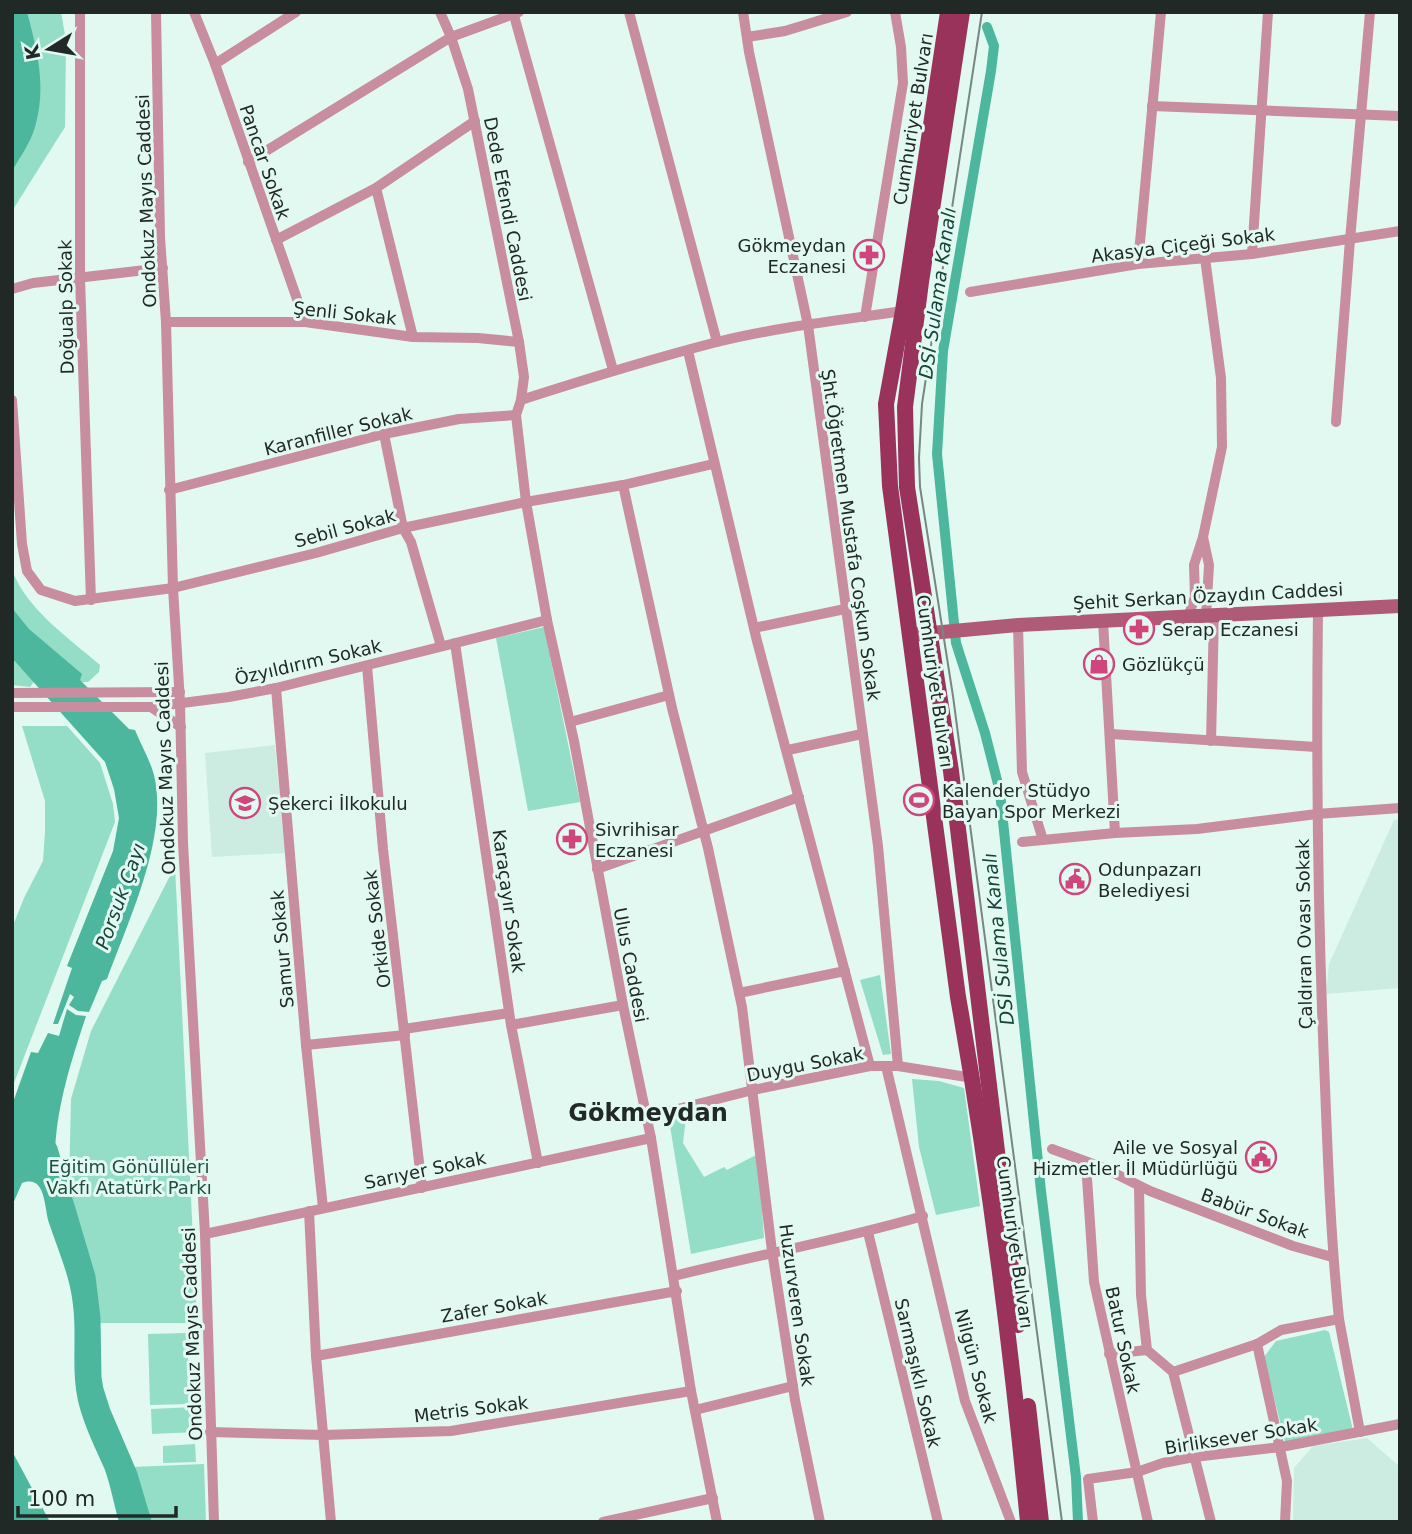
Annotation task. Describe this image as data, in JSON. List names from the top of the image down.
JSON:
{
  "streets": {
    "main road": ["Cumhuriyet Bulvarı", "Şehit Serkan Özaydın Caddesi"],
    "street": [
      "Pancar Sokak",
      "Ondokuz Mayıs Caddesi",
      "Dede Efendi Caddesi",
      "Akasya Çiçeği Sokak",
      "Doğualp Sokak",
      "Şenli Sokak",
      "Karanfiller Sokak",
      "Sebil Sokak",
      "Şht.Öğretmen Mustafa Coşkun Sokak",
      "Özyıldırım Sokak",
      "Karaçayır Sokak",
      "Orkide Sokak",
      "Çaldıran Ovası Sokak",
      "Samur Sokak",
      "Ulus Caddesi",
      "Duygu Sokak",
      "Sarıyer Sokak",
      "Babür Sokak",
      "Huzurveren Sokak",
      "Zafer Sokak",
      "Batur Sokak",
      "Nilgün Sokak",
      "Sarmaşıklı Sokak",
      "Metris Sokak",
      "Birliksever Sokak"
    ]
  },
  "crossings": [
    ["Cumhuriyet Bulvarı", "Şehit Serkan Özaydın Caddesi"],
    ["Cumhuriyet Bulvarı", "Duygu Sokak"],
    ["Pancar Sokak", "Şenli Sokak"],
    ["Ondokuz Mayıs Caddesi", "Şenli Sokak"],
    ["Ondokuz Mayıs Caddesi", "Karanfiller Sokak"],
    ["Ondokuz Mayıs Caddesi", "Sebil Sokak"],
    ["Ondokuz Mayıs Caddesi", "Özyıldırım Sokak"],
    ["Ondokuz Mayıs Caddesi", "Sarıyer Sokak"],
    ["Ondokuz Mayıs Caddesi", "Metris Sokak"],
    ["Dede Efendi Caddesi", "Şenli Sokak"],
    ["Dede Efendi Caddesi", "Karanfiller Sokak"],
    ["Dede Efendi Caddesi", "Ulus Caddesi"],
    ["Doğualp Sokak", "Sebil Sokak"],
    ["Karanfiller Sokak", "Ulus Caddesi"],
    ["Sebil Sokak", "Ulus Caddesi"],
    ["Sebil Sokak", "Huzurveren Sokak"],
    ["Şht.Öğretmen Mustafa Coşkun Sokak", "Duygu Sokak"],
    ["Şehit Serkan Özaydın Caddesi", "Çaldıran Ovası Sokak"],
    ["Özyıldırım Sokak", "Karaçayır Sokak"],
    ["Özyıldırım Sokak", "Orkide Sokak"],
    ["Özyıldırım Sokak", "Samur Sokak"],
    ["Özyıldırım Sokak", "Ulus Caddesi"],
    ["Karaçayır Sokak", "Sarıyer Sokak"],
    ["Orkide Sokak", "Sarıyer Sokak"],
    ["Çaldıran Ovası Sokak", "Babür Sokak"],
    ["Çaldıran Ovası Sokak", "Birliksever Sokak"],
    ["Samur Sokak", "Sarıyer Sokak"],
    ["Ulus Caddesi", "Duygu Sokak"],
    ["Ulus Caddesi", "Sarıyer Sokak"],
    ["Ulus Caddesi", "Zafer Sokak"],
    ["Ulus Caddesi", "Metris Sokak"],
    ["Duygu Sokak", "Huzurveren Sokak"],
    ["Duygu Sokak", "Nilgün Sokak"],
    ["Babür Sokak", "Batur Sokak"],
    ["Batur Sokak", "Birliksever Sokak"]
  ],
  "districts": ["Gökmeydan"],
  "water": ["DSİ Sulama Kanalı", "Porsuk Çayı"],
  "parks": ["Eğitim Gönüllüleri Vakfı Atatürk Parkı"],
  "places": {
    "pharmacy": ["Gökmeydan Eczanesi", "Serap Eczanesi", "Sivrihisar Eczanesi"],
    "shop": ["Gözlükçü"],
    "sports": ["Kalender Stüdyo Bayan Spor Merkezi"],
    "school or university": ["Şekerci İlkokulu"],
    "public building": ["Odunpazarı Belediyesi", "Aile ve Sosyal Hizmetler İl Müdürlüğü"]
  },
  "scale_bar": "100 m",
  "north": "left"
}
